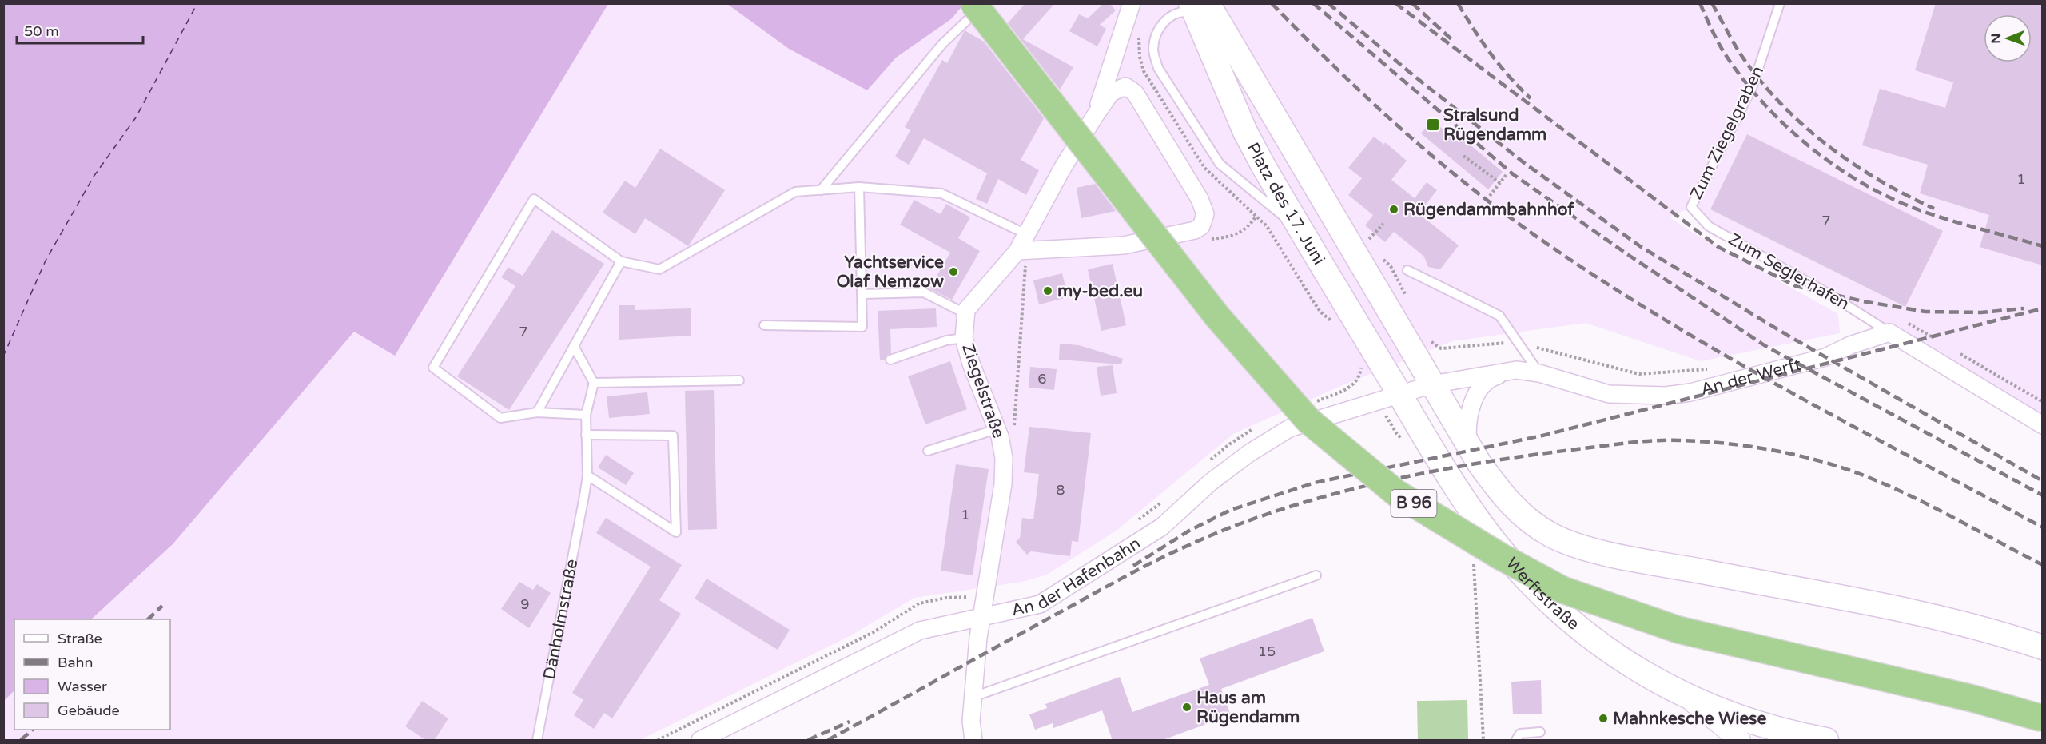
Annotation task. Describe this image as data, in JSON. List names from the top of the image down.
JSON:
{
  "streets": {
    "highway": ["B 96"],
    "main road": ["Platz des 17. Juni", "Werftstraße"],
    "street": ["An der Werft", "Ziegelstraße", "An der Hafenbahn"],
    "lane": ["Zum Ziegelgraben", "Zum Seglerhafen", "Dänholmstraße"]
  },
  "crossings": [
    ["Zum Ziegelgraben", "Zum Seglerhafen"],
    ["Platz des 17. Juni", "An der Werft"],
    ["Platz des 17. Juni", "An der Hafenbahn"],
    ["Platz des 17. Juni", "Werftstraße"],
    ["Zum Seglerhafen", "An der Werft"],
    ["An der Werft", "An der Hafenbahn"],
    ["Ziegelstraße", "An der Hafenbahn"],
    ["An der Hafenbahn", "Werftstraße"]
  ],
  "places": {
    "transit": ["Stralsund Rügendamm"],
    "other": [
      "Rügendammbahnhof",
      "Yachtservice Olaf Nemzow",
      "my-bed.eu",
      "Haus am Rügendamm",
      "Mahnkesche Wiese"
    ]
  },
  "house_numbers": [
    "1",
    "7",
    "7",
    "6",
    "8",
    "1",
    "9",
    "15"
  ],
  "legend": [
    "Straße",
    "Bahn",
    "Wasser",
    "Gebäude"
  ],
  "scale_bar": "50 m",
  "north": "left"
}
